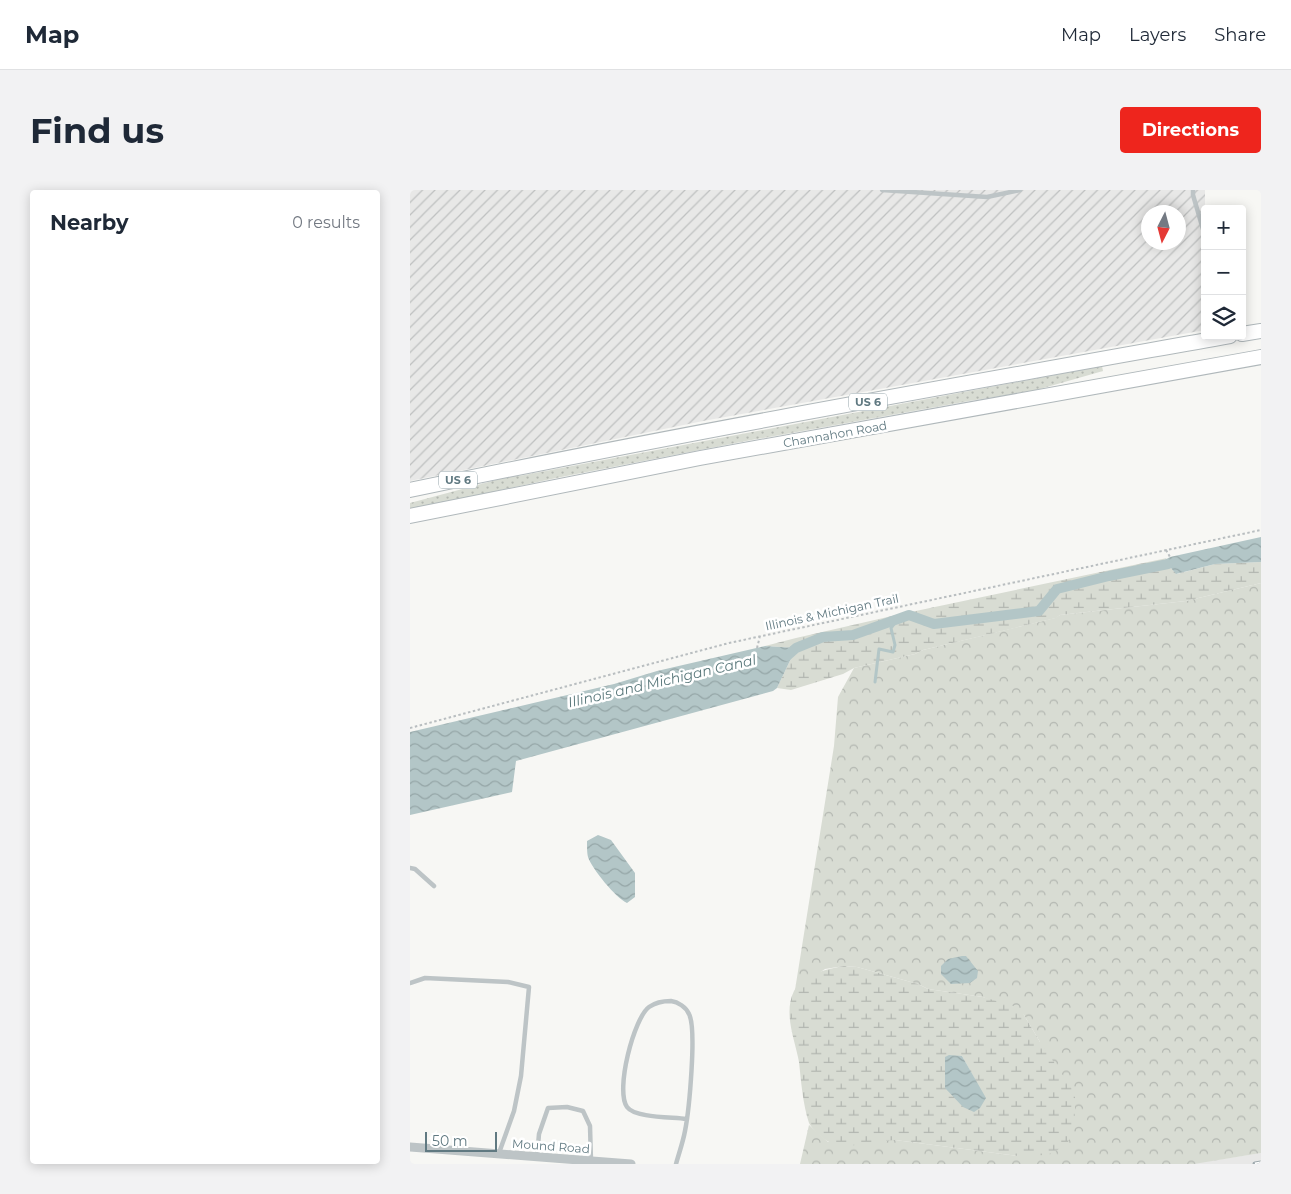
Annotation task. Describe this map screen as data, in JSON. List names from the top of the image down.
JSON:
{
  "streets": {
    "main road": ["US 6", "Channahon Road"],
    "street": ["Mound Road"],
    "path": ["Illinois & Michigan Trail"]
  },
  "water": ["Illinois and Michigan Canal"],
  "scale_bar": "50 m",
  "north": "bottom",
  "page": {
    "header": "Map",
    "nav": ["Map", "Layers", "Share"],
    "buttons": "Directions",
    "title": "Find us",
    "heading": ["Nearby", "0 results"],
    "map_buttons": ["+", "−"],
    "scale": "50 m"
  }
}
